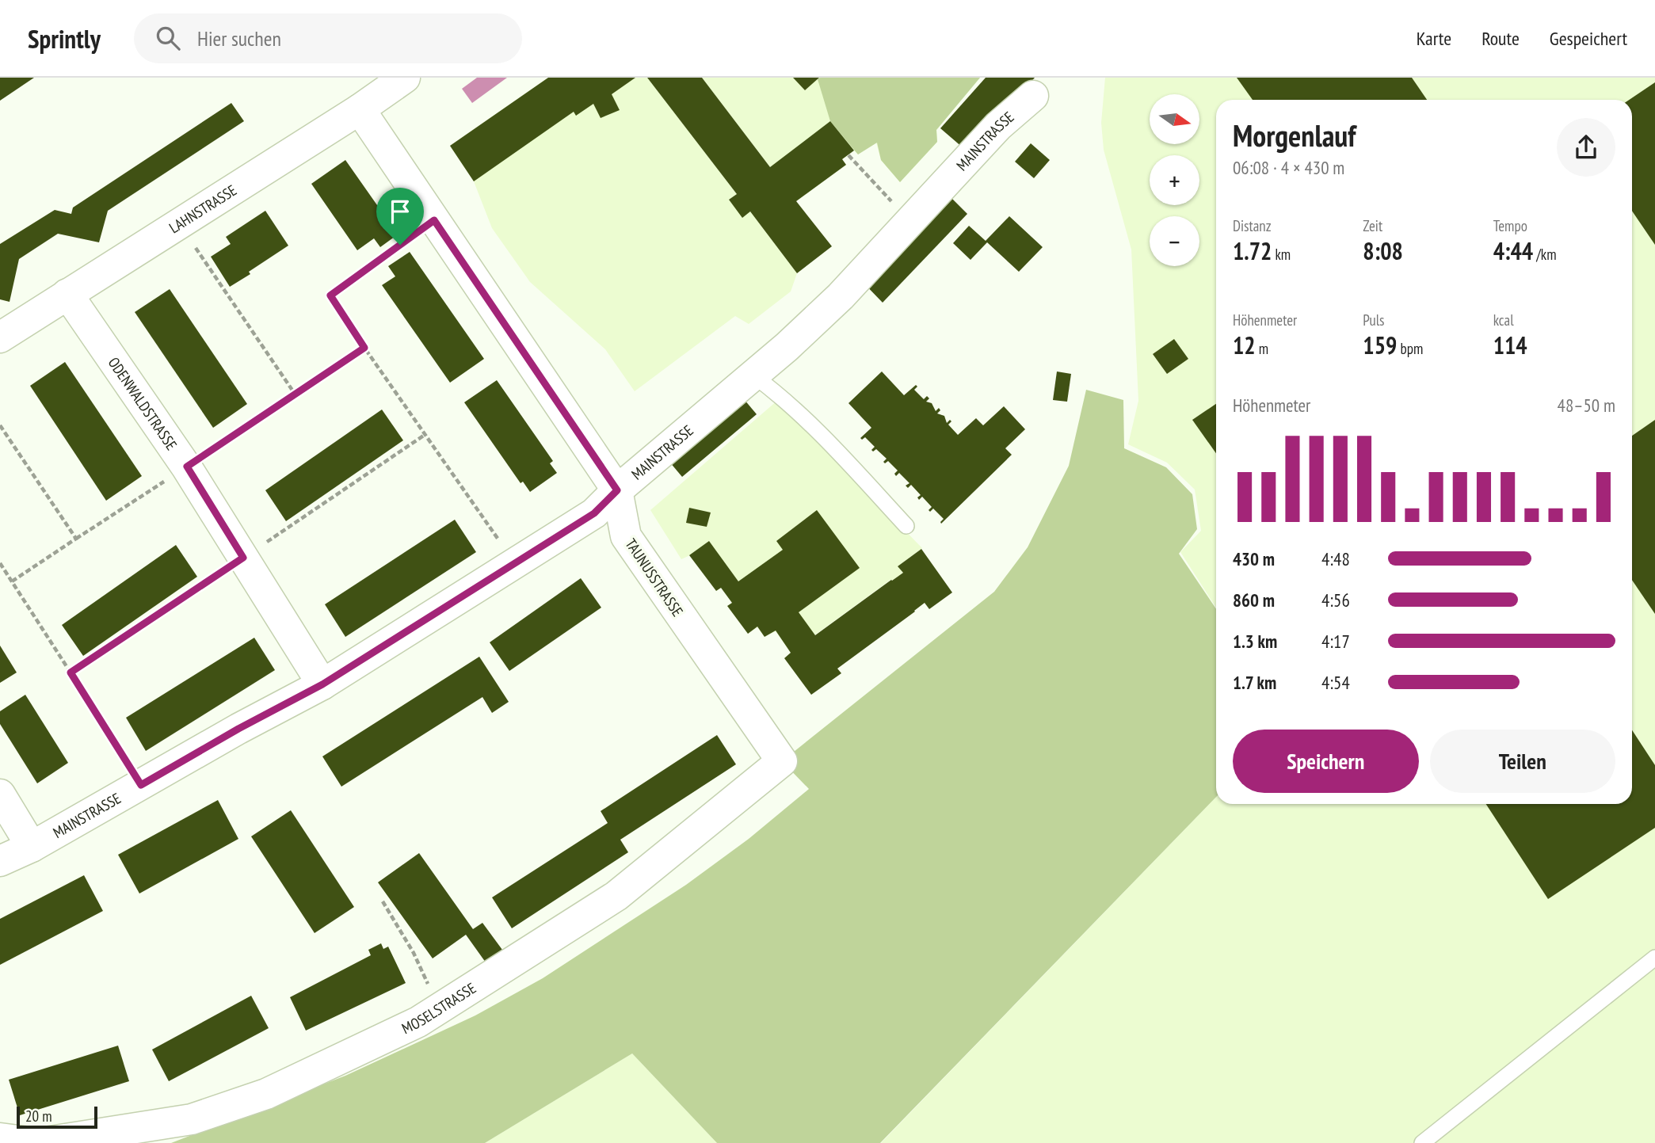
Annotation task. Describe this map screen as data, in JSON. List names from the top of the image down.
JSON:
{
  "streets": {
    "street": [
      "MAINSTRASSE",
      "LAHNSTRASSE",
      "ODENWALDSTRASSE",
      "TAUNUSSTRASSE",
      "MOSELSTRASSE"
    ]
  },
  "crossings": [
    ["MAINSTRASSE", "ODENWALDSTRASSE"],
    ["MAINSTRASSE", "TAUNUSSTRASSE"],
    ["LAHNSTRASSE", "ODENWALDSTRASSE"],
    ["LAHNSTRASSE", "TAUNUSSTRASSE"],
    ["TAUNUSSTRASSE", "MOSELSTRASSE"]
  ],
  "scale_bar": "20 m",
  "north": "right",
  "page": {
    "header": "Sprintly",
    "search": "Hier suchen",
    "nav": ["Karte", "Route", "Gespeichert"],
    "map_buttons": ["+", "−"],
    "heading": ["Morgenlauf", "06:08 · 4 × 430 m"],
    "stats": [
      ["Distanz", "1.72 km"],
      ["Zeit", "8:08"],
      ["Tempo", "4:44 /km"],
      ["Höhenmeter", "12 m"],
      ["Puls", "159 bpm"],
      ["kcal", "114"]
    ],
    "chart": ["Höhenmeter", "48–50 m"],
    "list": [
      {
        "name": "430 m",
        "note": "4:48"
      },
      {
        "name": "860 m",
        "note": "4:56"
      },
      {
        "name": "1.3 km",
        "note": "4:17"
      },
      {
        "name": "1.7 km",
        "note": "4:54"
      }
    ],
    "buttons": ["Speichern", "Teilen"],
    "scale": "20 m"
  }
}
